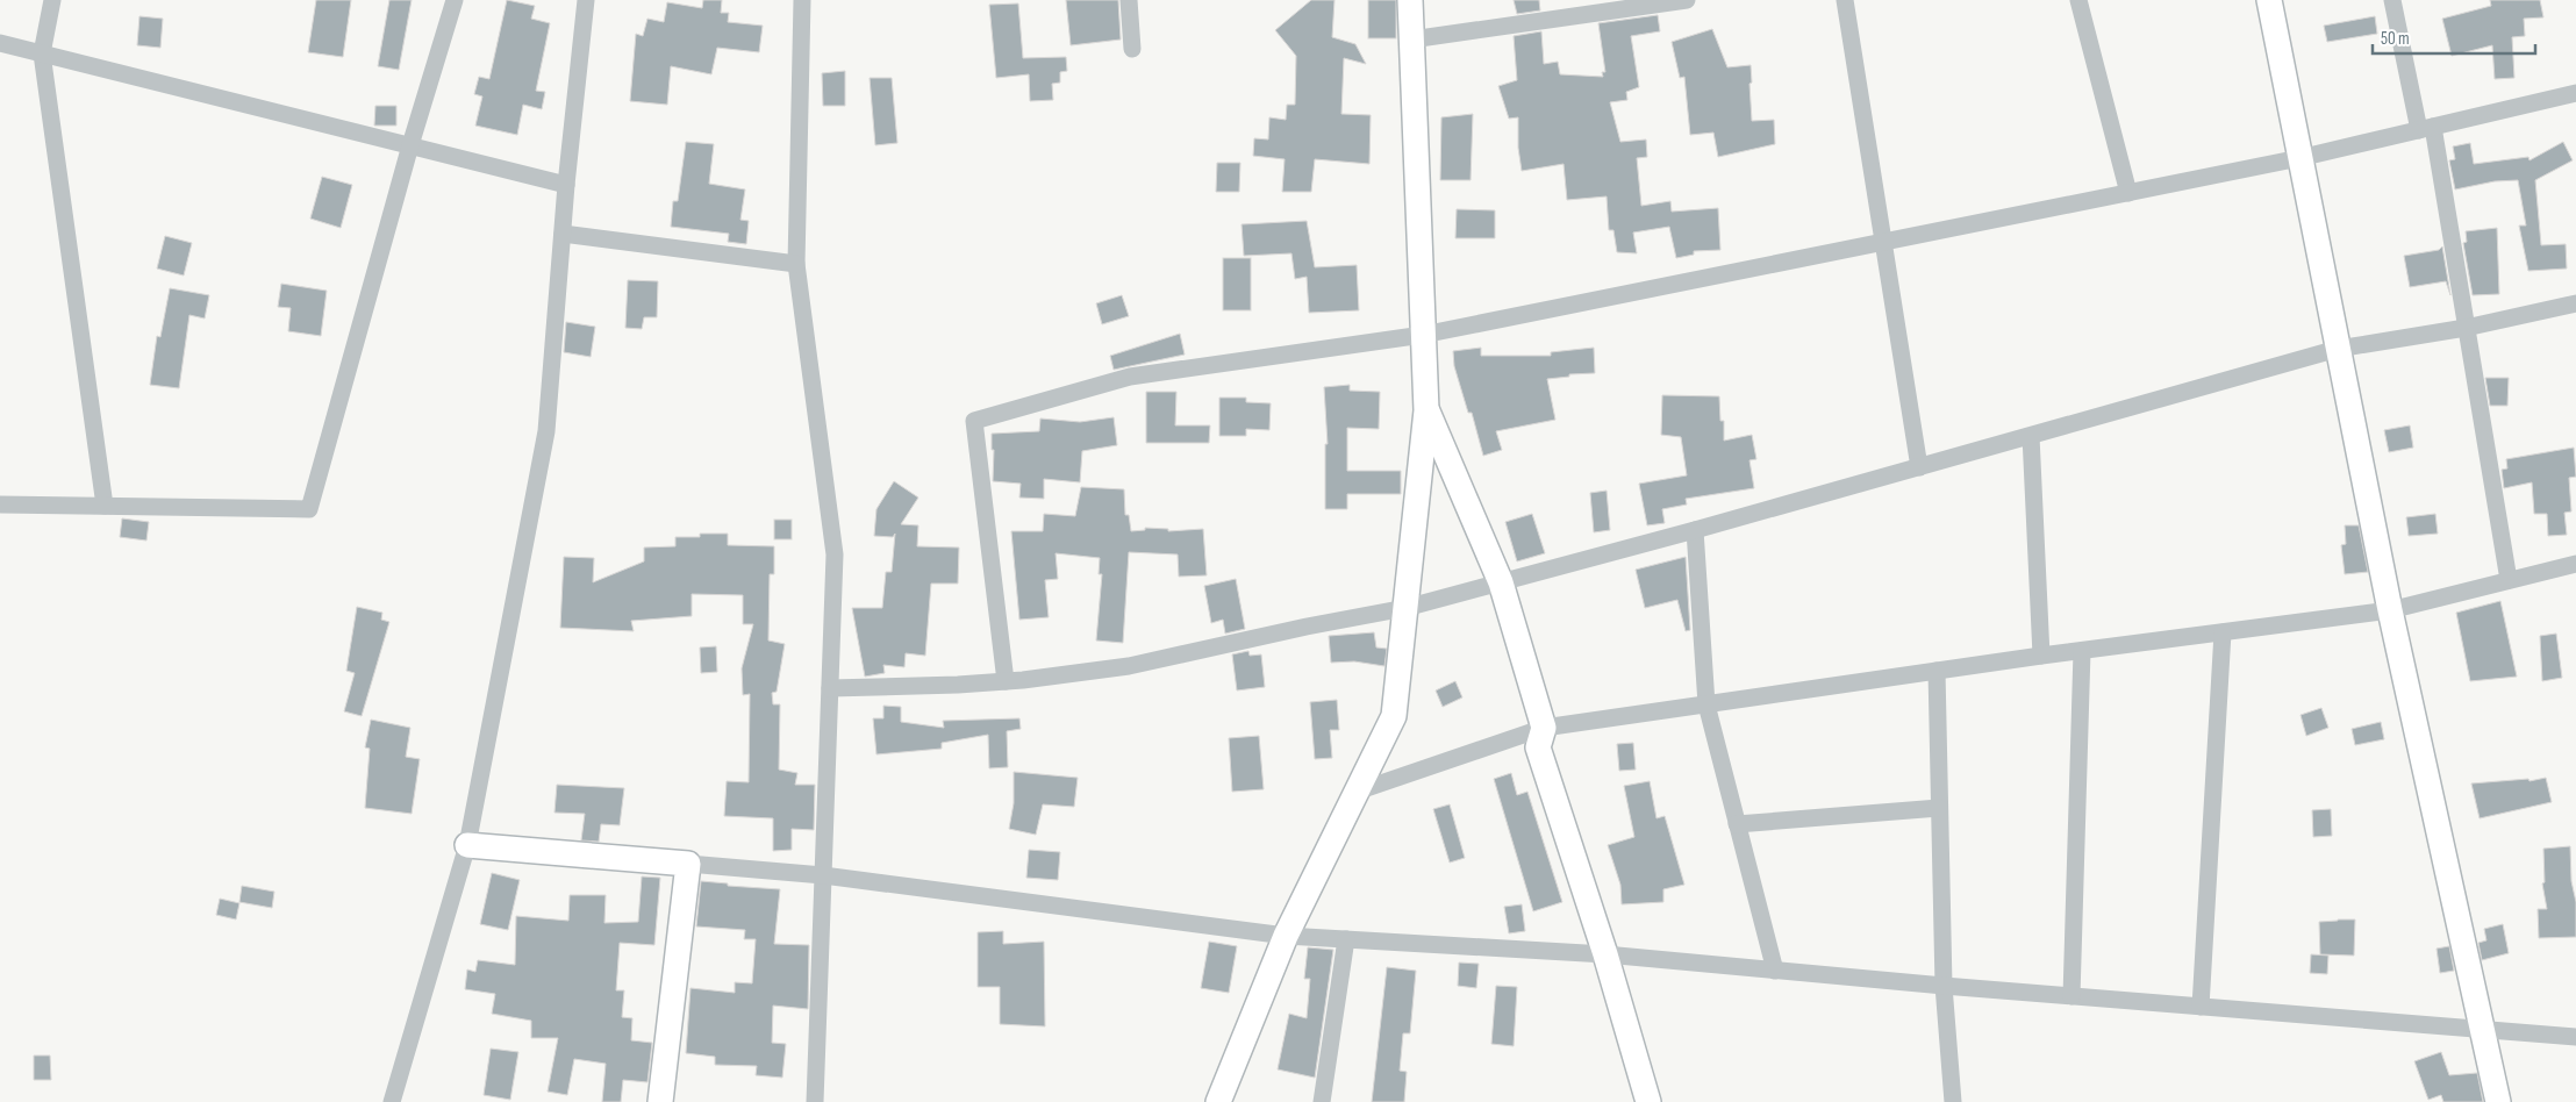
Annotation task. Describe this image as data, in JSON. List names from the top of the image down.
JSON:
{
  "scale_bar": "50 m"
}
